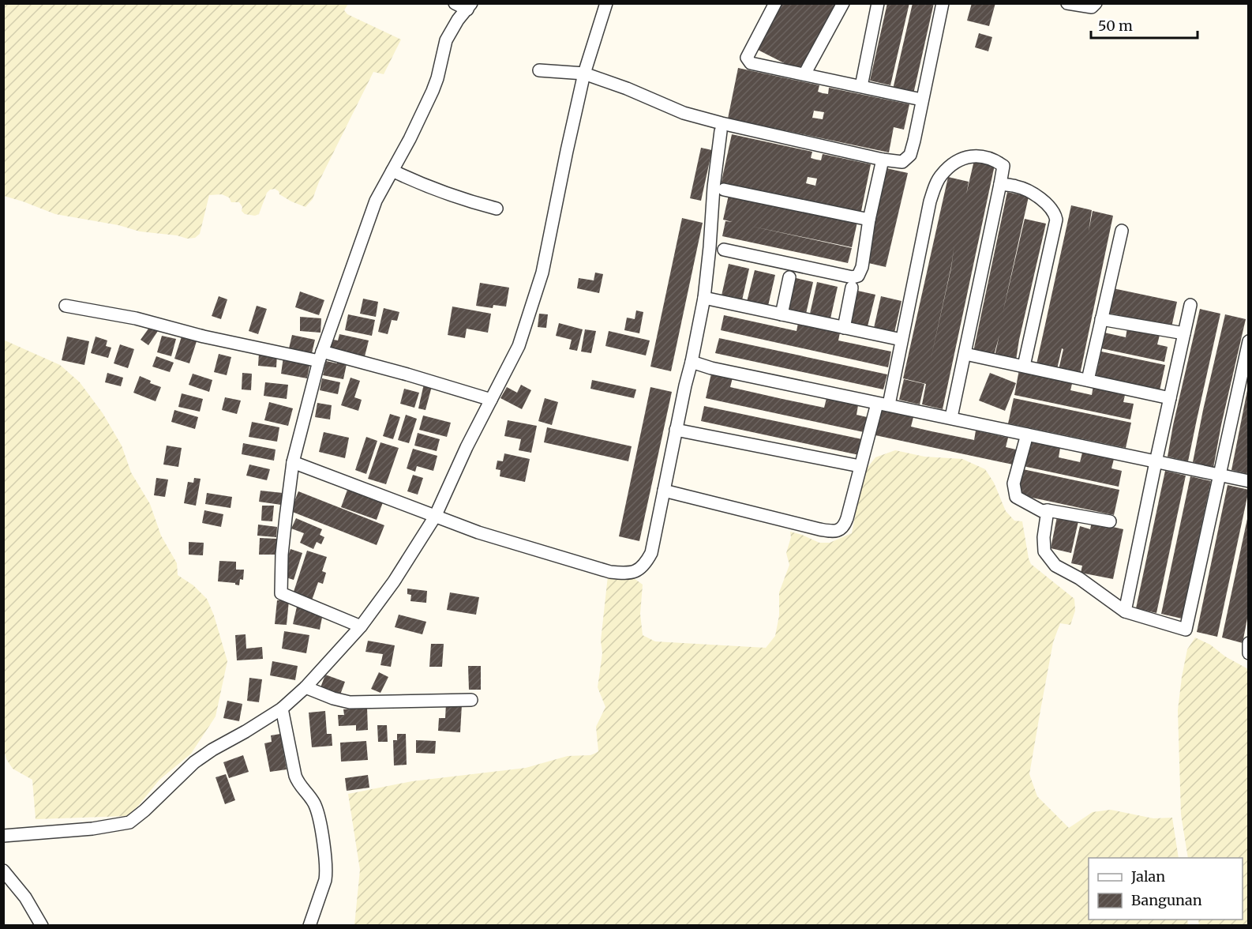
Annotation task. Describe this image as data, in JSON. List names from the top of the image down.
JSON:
{
  "legend": ["Jalan", "Bangunan"],
  "scale_bar": "50 m"
}
